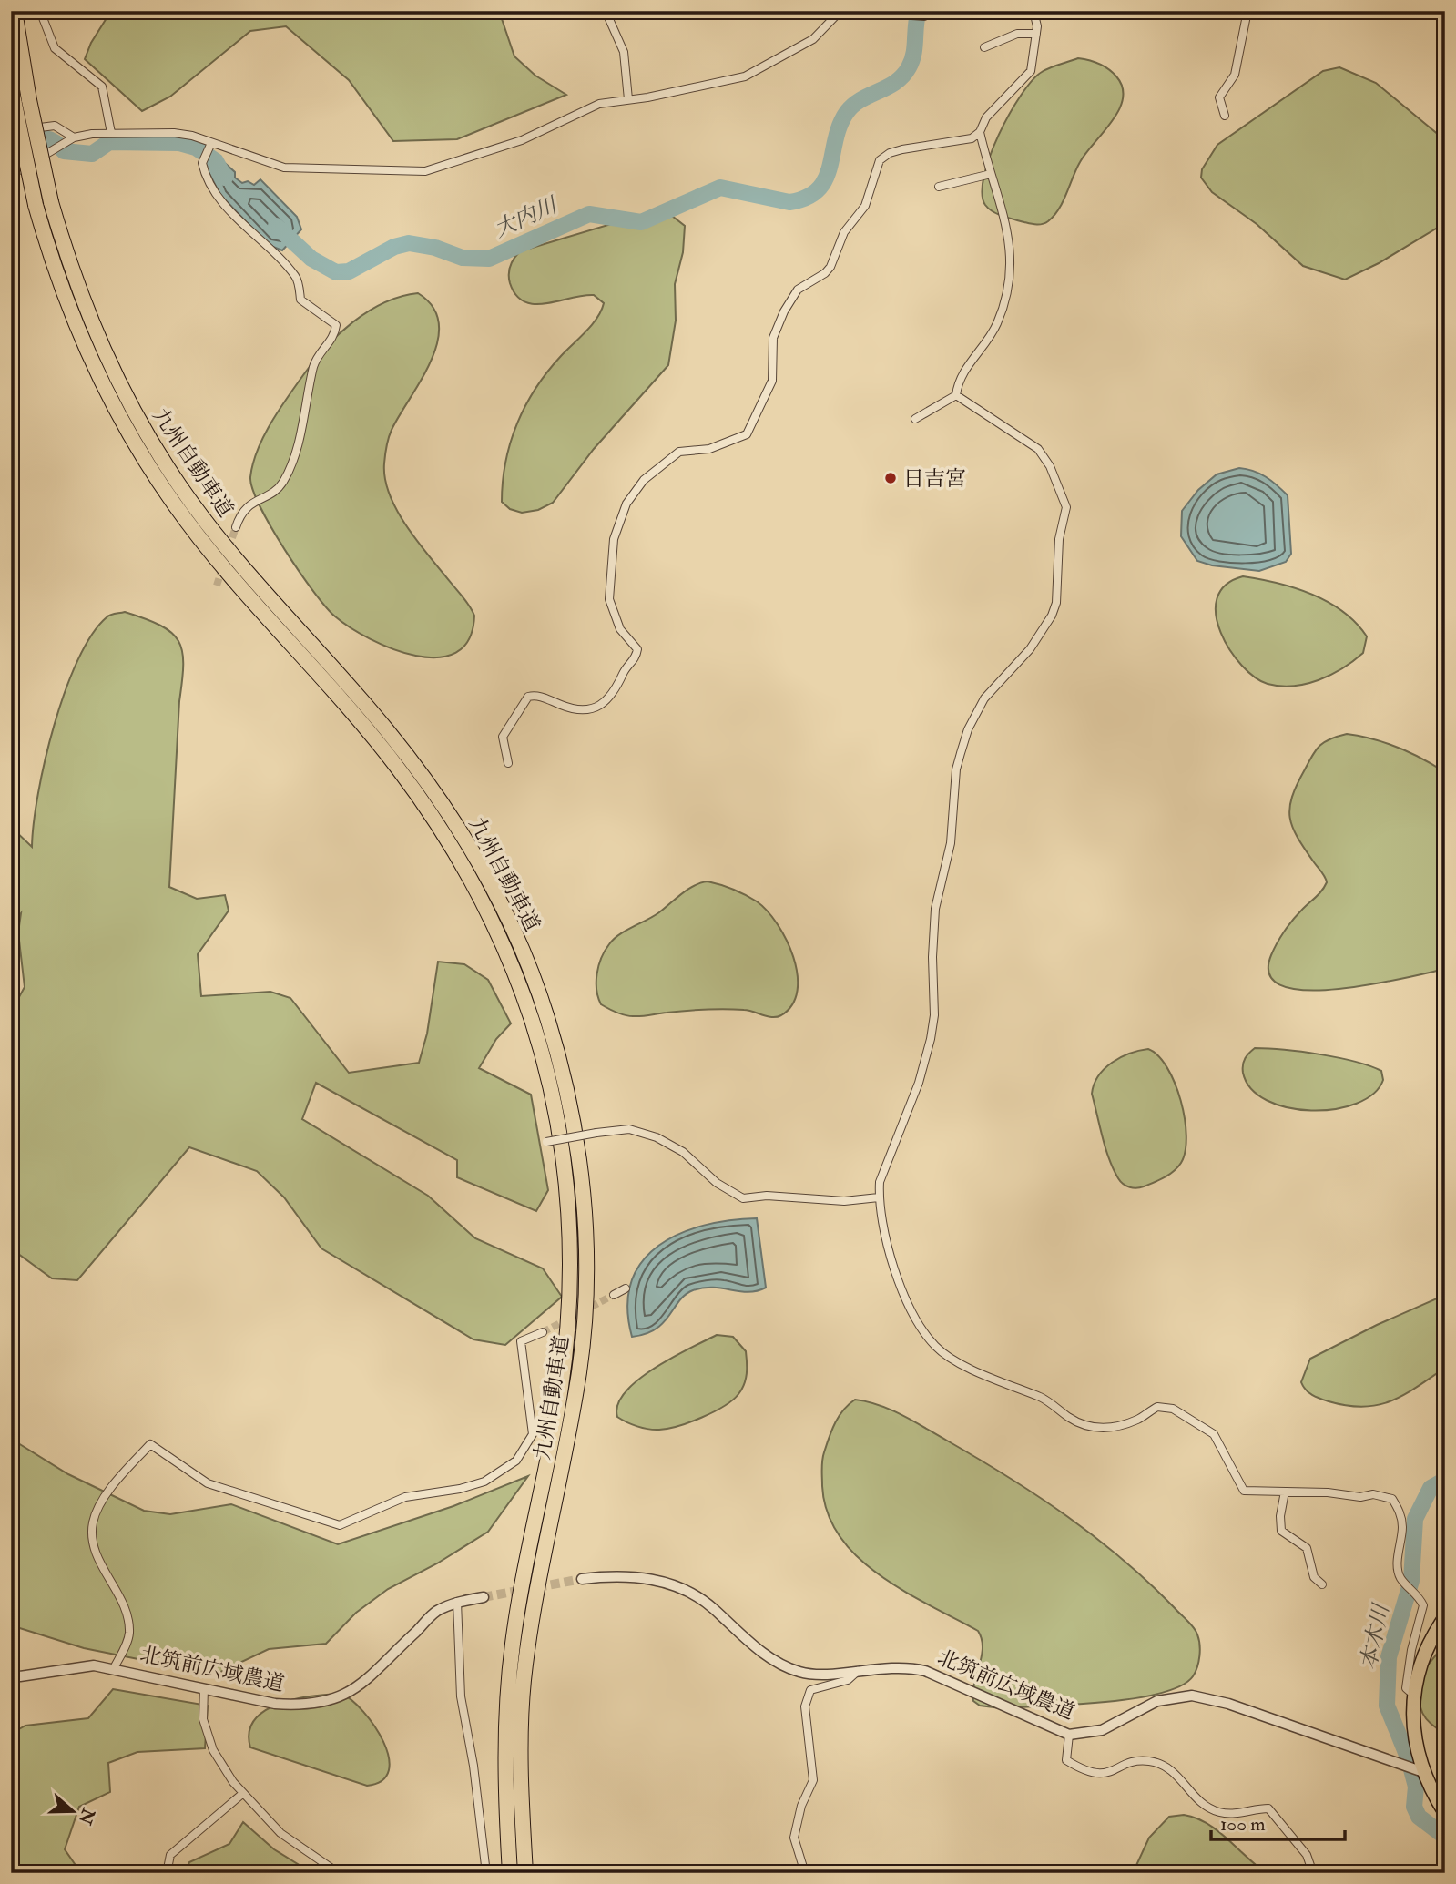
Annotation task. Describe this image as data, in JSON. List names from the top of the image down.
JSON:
{
  "streets": {
    "highway": ["九州自動車道"],
    "street": ["北筑前広域農道"]
  },
  "water": ["大内川", "本木川"],
  "places": ["日吉宮"],
  "scale_bar": "100 m",
  "north": "right"
}
